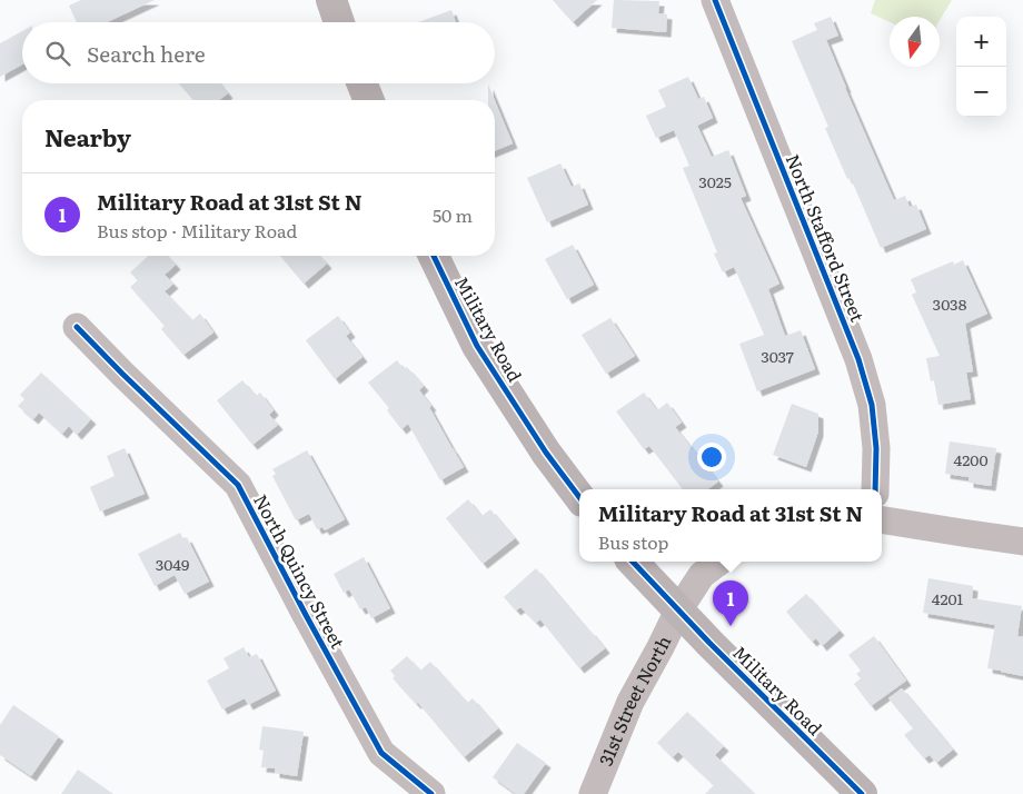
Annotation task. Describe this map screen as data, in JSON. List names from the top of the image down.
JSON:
{
  "streets": {
    "main road": ["Military Road"],
    "street": ["North Stafford Street", "North Quincy Street", "31st Street North"]
  },
  "crossings": [
    ["Military Road", "31st Street North"]
  ],
  "house_numbers": [
    "3025",
    "3038",
    "3037",
    "4200",
    "3049",
    "4201"
  ],
  "north": "bottom",
  "page": {
    "map_buttons": ["+", "−"],
    "search": "Search here",
    "heading": "Nearby",
    "list": [
      {
        "mark": "1",
        "name": "Military Road at 31st St N",
        "note": "Bus stop · Military Road",
        "value": "50 m"
      }
    ],
    "popup": ["Military Road at 31st St N", "Bus stop"],
    "pins": "1"
  }
}
